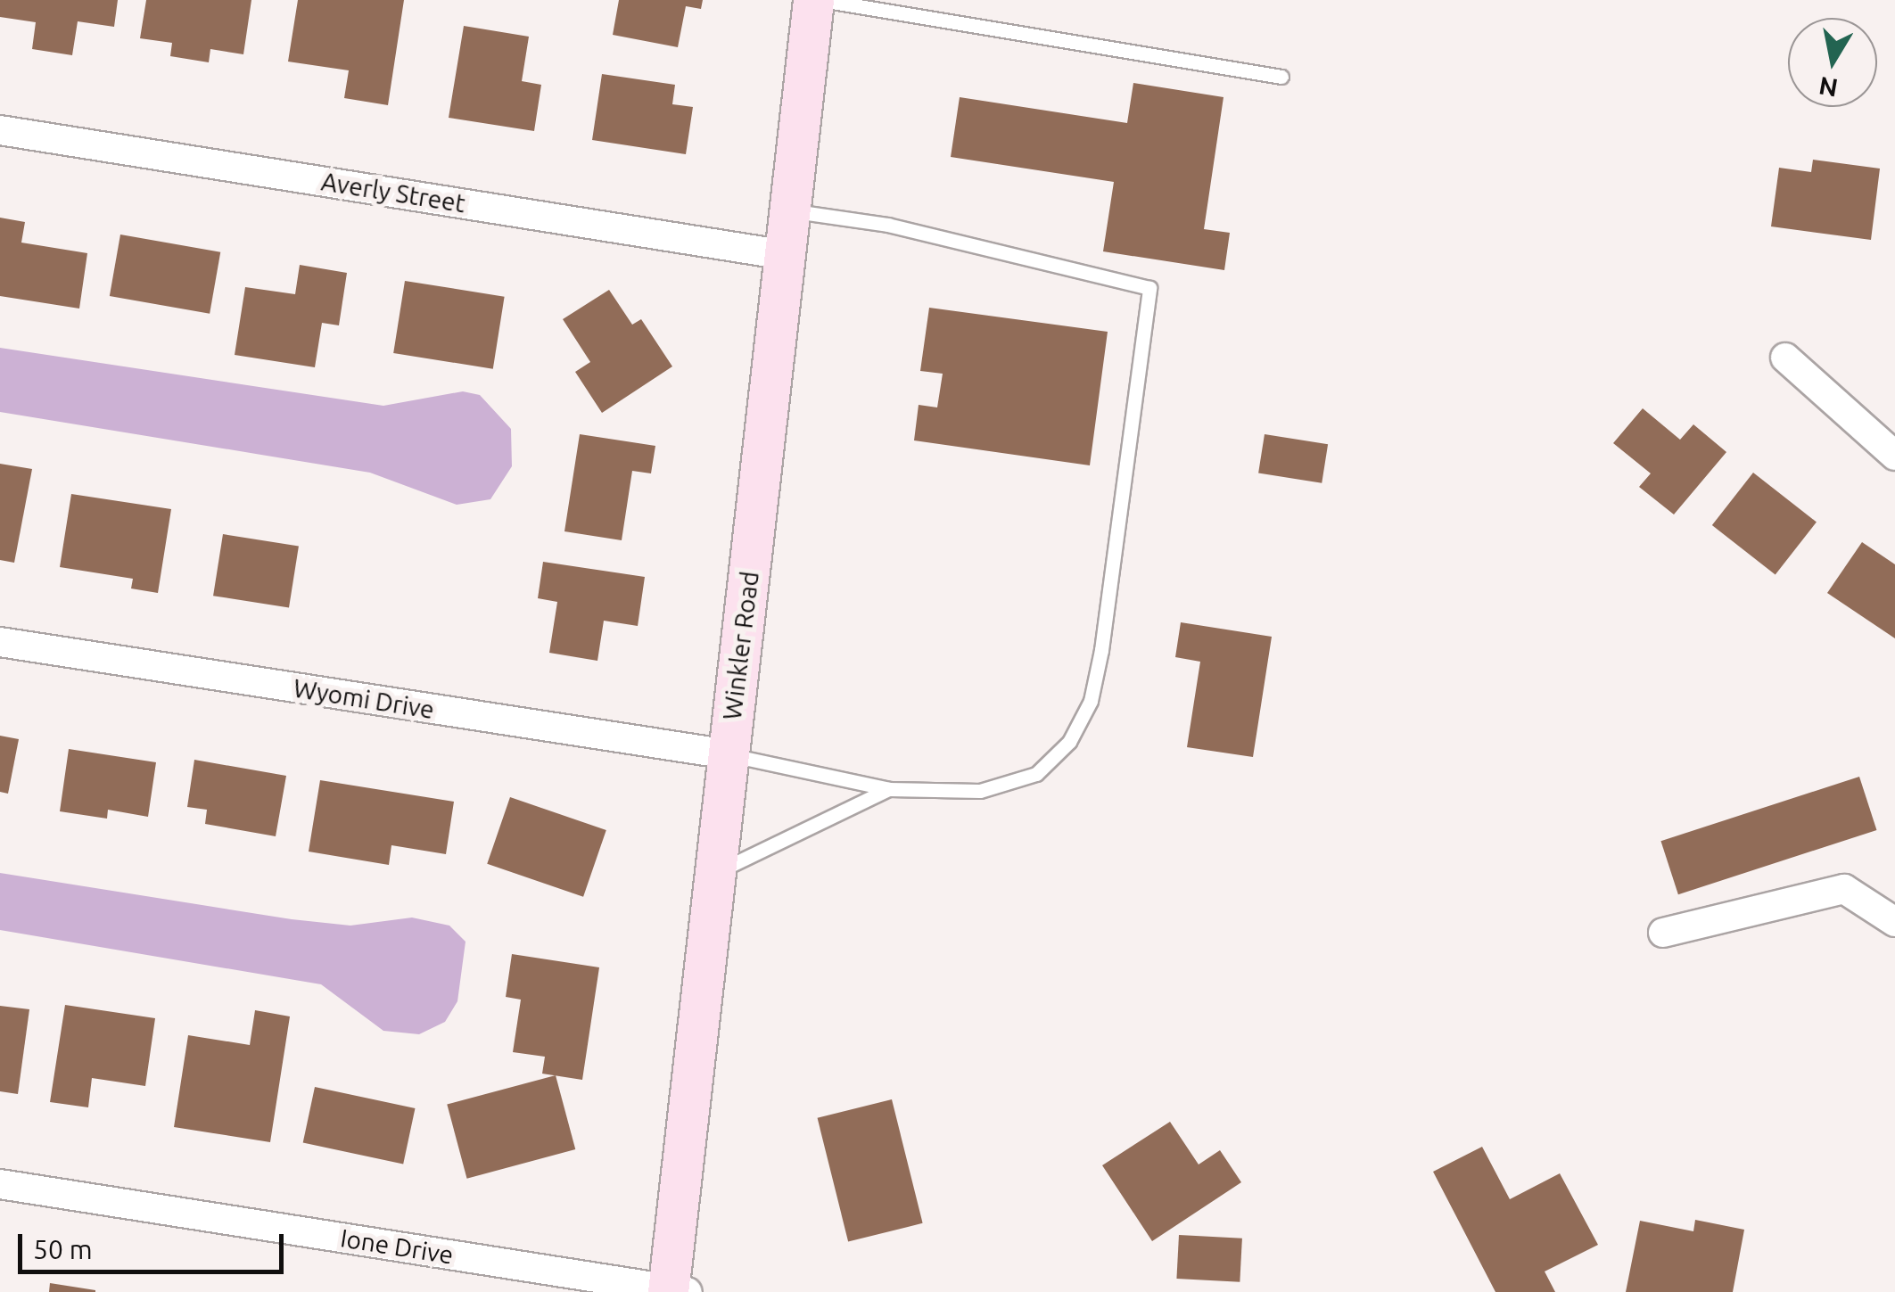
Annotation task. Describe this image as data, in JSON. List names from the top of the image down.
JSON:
{
  "streets": {
    "street": [
      "Averly Street",
      "Winkler Road",
      "Wyomi Drive",
      "Ione Drive"
    ]
  },
  "crossings": [
    ["Averly Street", "Winkler Road"],
    ["Winkler Road", "Wyomi Drive"],
    ["Winkler Road", "Ione Drive"]
  ],
  "scale_bar": "50 m",
  "north": "bottom"
}
